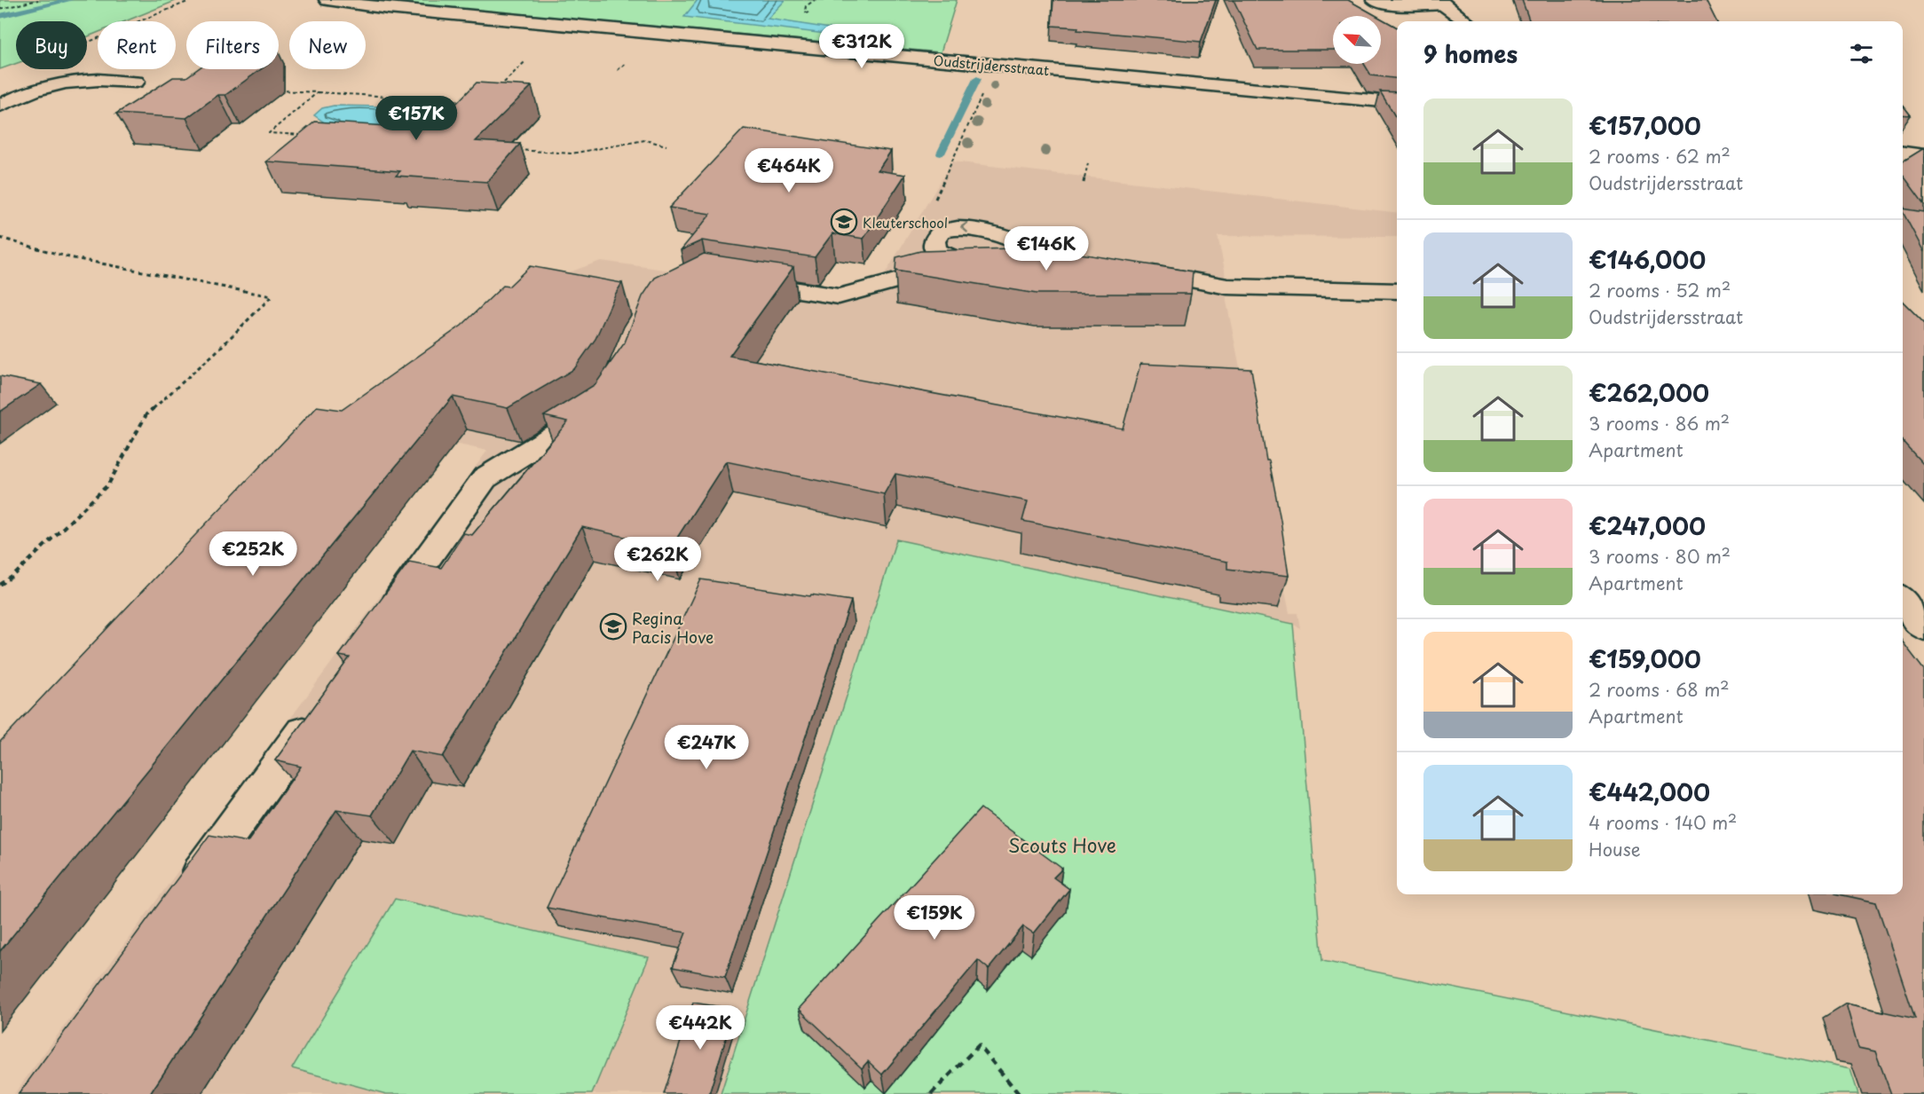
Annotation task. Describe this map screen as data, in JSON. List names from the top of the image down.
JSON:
{
  "streets": {
    "street": ["Oudstrijdersstraat"]
  },
  "parks": ["Scouts Hove"],
  "places": {
    "school or university": ["Kleuterschool", "Regina Pacis Hove"]
  },
  "north": "top left",
  "page": {
    "chip": [
      "Buy",
      "Rent",
      "Filters",
      "New"
    ],
    "heading": "9 homes",
    "price": [
      "€312K",
      "€157K",
      "€464K",
      "€146K",
      "€252K",
      "€262K",
      "€247K",
      "€159K",
      "€442K"
    ],
    "list": [
      {
        "name": "€157,000",
        "note": "2 rooms · 62 m² · Oudstrijdersstraat"
      },
      {
        "name": "€146,000",
        "note": "2 rooms · 52 m² · Oudstrijdersstraat"
      },
      {
        "name": "€262,000",
        "note": "3 rooms · 86 m² · Apartment"
      },
      {
        "name": "€247,000",
        "note": "3 rooms · 80 m² · Apartment"
      },
      {
        "name": "€159,000",
        "note": "2 rooms · 68 m² · Apartment"
      },
      {
        "name": "€442,000",
        "note": "4 rooms · 140 m² · House"
      }
    ]
  }
}
